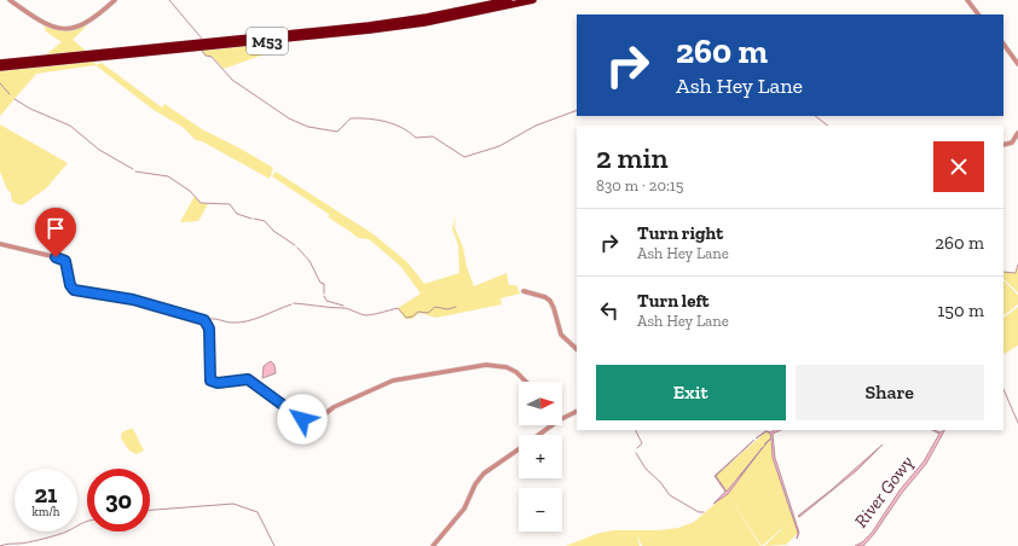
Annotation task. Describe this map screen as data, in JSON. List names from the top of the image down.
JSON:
{
  "streets": {
    "highway": ["M53"]
  },
  "water": ["River Gowy"],
  "north": "right",
  "page": {
    "turn": ["260 m", "Ash Hey Lane"],
    "heading": ["2 min", "830 m · 20:15"],
    "list": [
      {
        "name": "Turn right",
        "note": "Ash Hey Lane",
        "value": "260 m"
      },
      {
        "name": "Turn left",
        "note": "Ash Hey Lane",
        "value": "150 m"
      }
    ],
    "buttons": ["Exit", "Share"],
    "map_buttons": ["+", "−"],
    "speed": "21 km/h",
    "limit": "30"
  }
}
